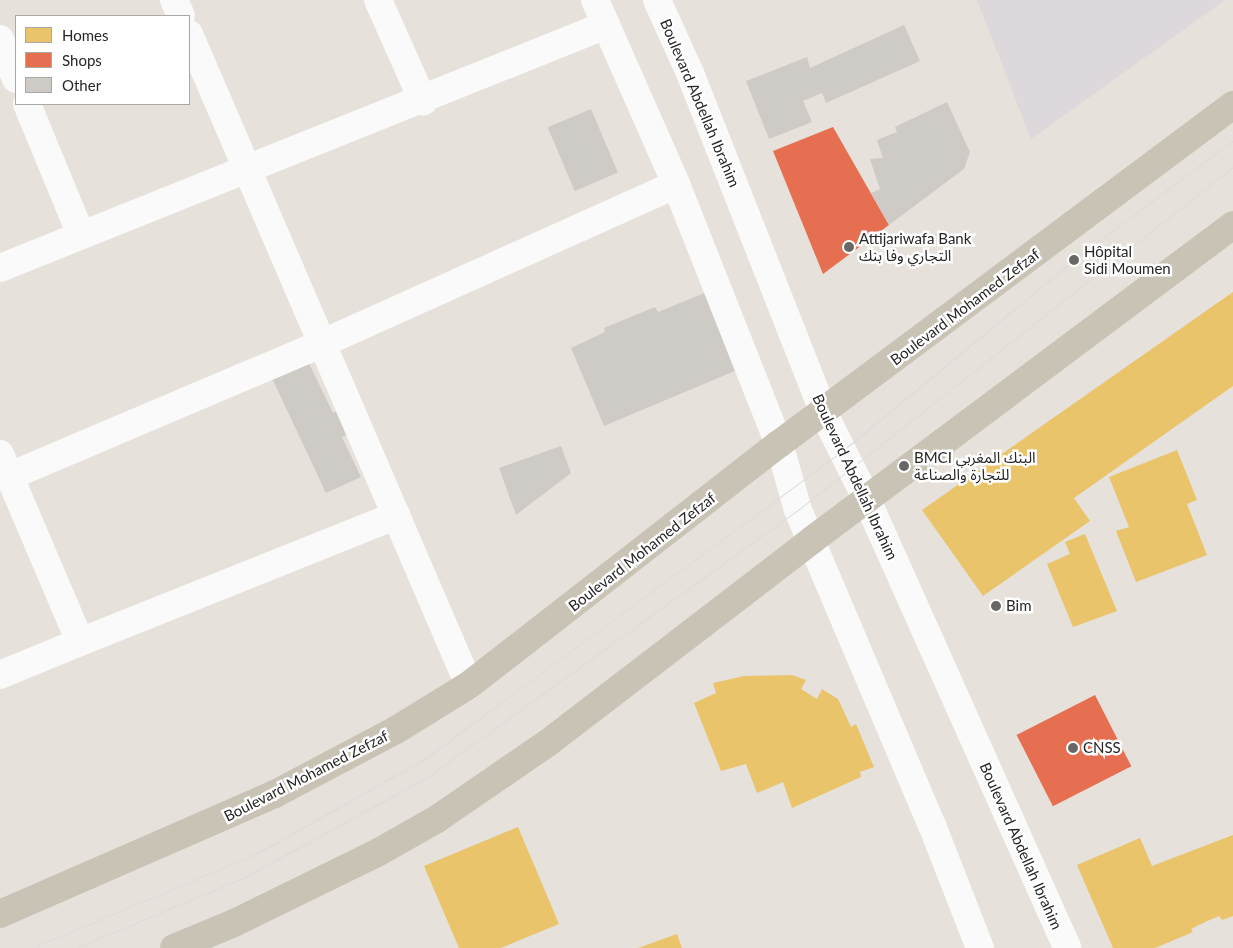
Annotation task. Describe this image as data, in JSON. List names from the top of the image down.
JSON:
{
  "streets": {
    "main road": ["Boulevard Mohamed Zefzaf"],
    "street": ["Boulevard Abdellah Ibrahim"]
  },
  "crossings": [
    ["Boulevard Abdellah Ibrahim", "Boulevard Mohamed Zefzaf"]
  ],
  "places": [
    "Attijariwafa Bank التجاري وفا بنك",
    "Hôpital Sidi Moumen",
    "BMCI البنك المغربي للتجارة والصناعة",
    "Bim",
    "CNSS"
  ],
  "legend": ["Homes", "Shops", "Other"]
}
